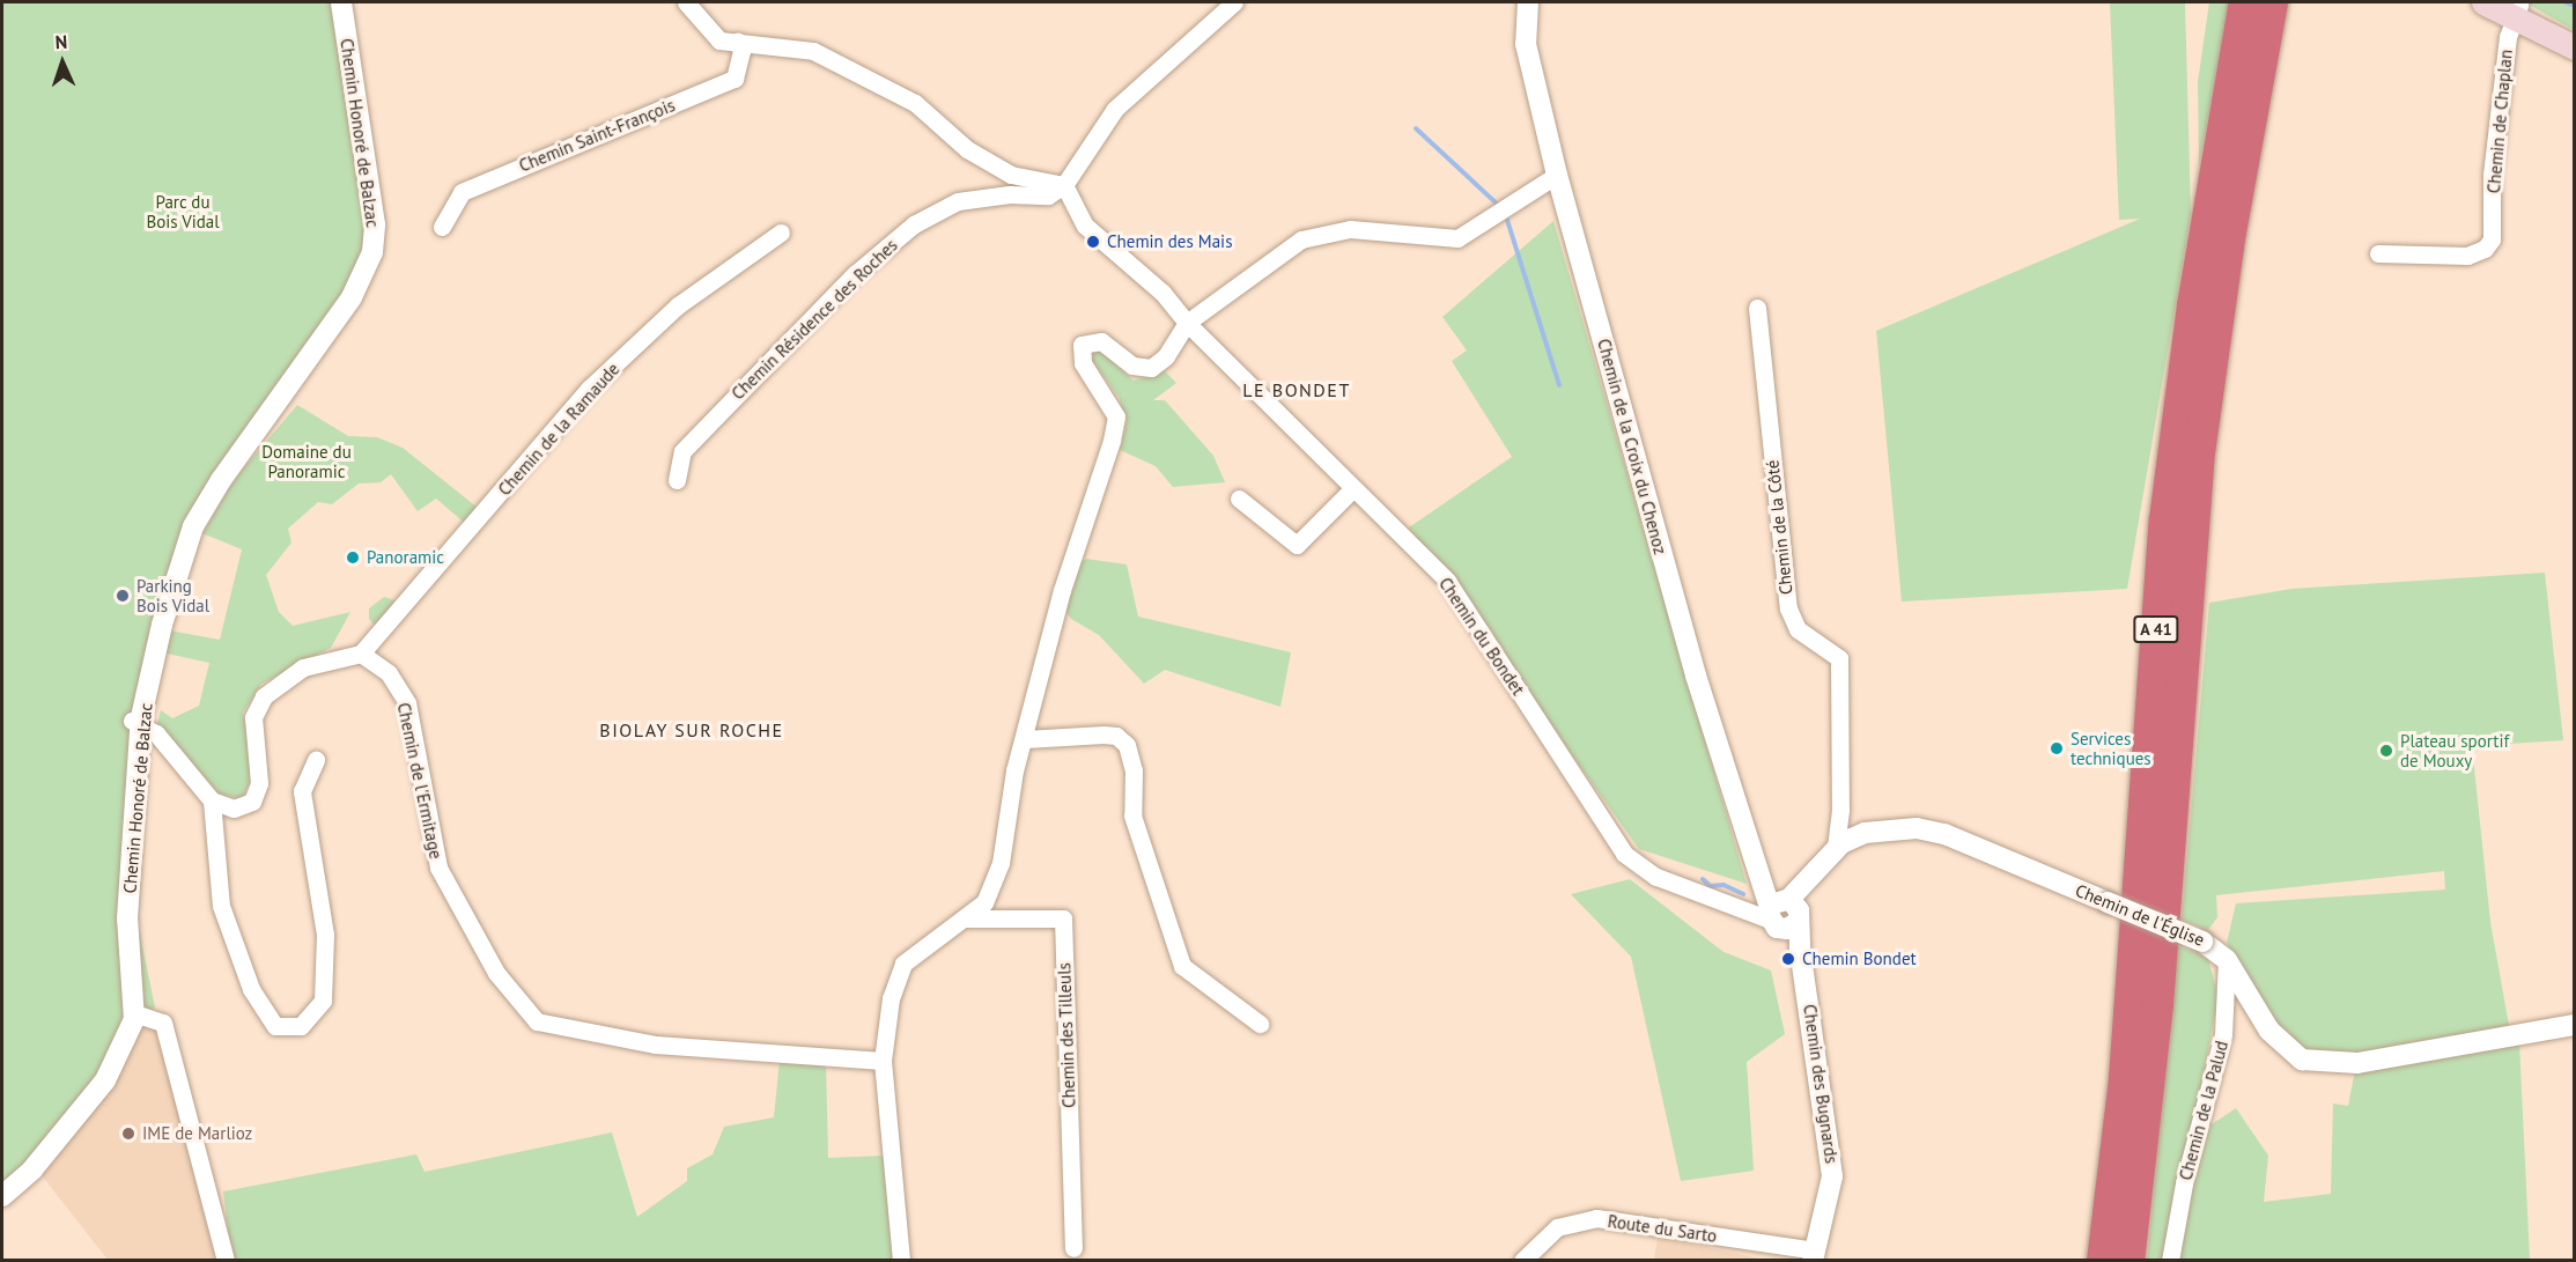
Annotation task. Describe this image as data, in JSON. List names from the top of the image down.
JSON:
{
  "streets": {
    "highway": ["A 41"],
    "street": [
      "Chemin de Chaplan",
      "Chemin Honoré de Balzac",
      "Chemin Saint-François",
      "Chemin Résidence des Roches",
      "Chemin de la Ramaude",
      "Chemin de la Croix du Chenoz",
      "Chemin de la Côté",
      "Chemin du Bondet",
      "Chemin de l'Ermitage",
      "Chemin de l'Église",
      "Chemin des Tilleuls",
      "Chemin des Bugnards",
      "Chemin de la Palud",
      "Route du Sarto"
    ]
  },
  "crossings": [
    ["Chemin Résidence des Roches", "Chemin du Bondet"],
    ["Chemin de la Ramaude", "Chemin de l'Ermitage"],
    ["Chemin de la Croix du Chenoz", "Chemin du Bondet"],
    ["Chemin de la Croix du Chenoz", "Chemin de l'Église"],
    ["Chemin de la Croix du Chenoz", "Chemin des Bugnards"],
    ["Chemin de la Côté", "Chemin de l'Église"],
    ["Chemin du Bondet", "Chemin de l'Église"],
    ["Chemin du Bondet", "Chemin des Bugnards"],
    ["Chemin de l'Église", "Chemin des Bugnards"],
    ["Chemin de l'Église", "Chemin de la Palud"],
    ["Chemin des Bugnards", "Route du Sarto"]
  ],
  "districts": ["LE BONDET", "BIOLAY SUR ROCHE"],
  "parks": ["Parc du Bois Vidal", "Domaine du Panoramic"],
  "places": [
    "Chemin des Mais",
    "Panoramic",
    "Parking Bois Vidal",
    "Services techniques",
    "Plateau sportif de Mouxy",
    "Chemin Bondet",
    "IME de Marlioz"
  ],
  "north": "top"
}
